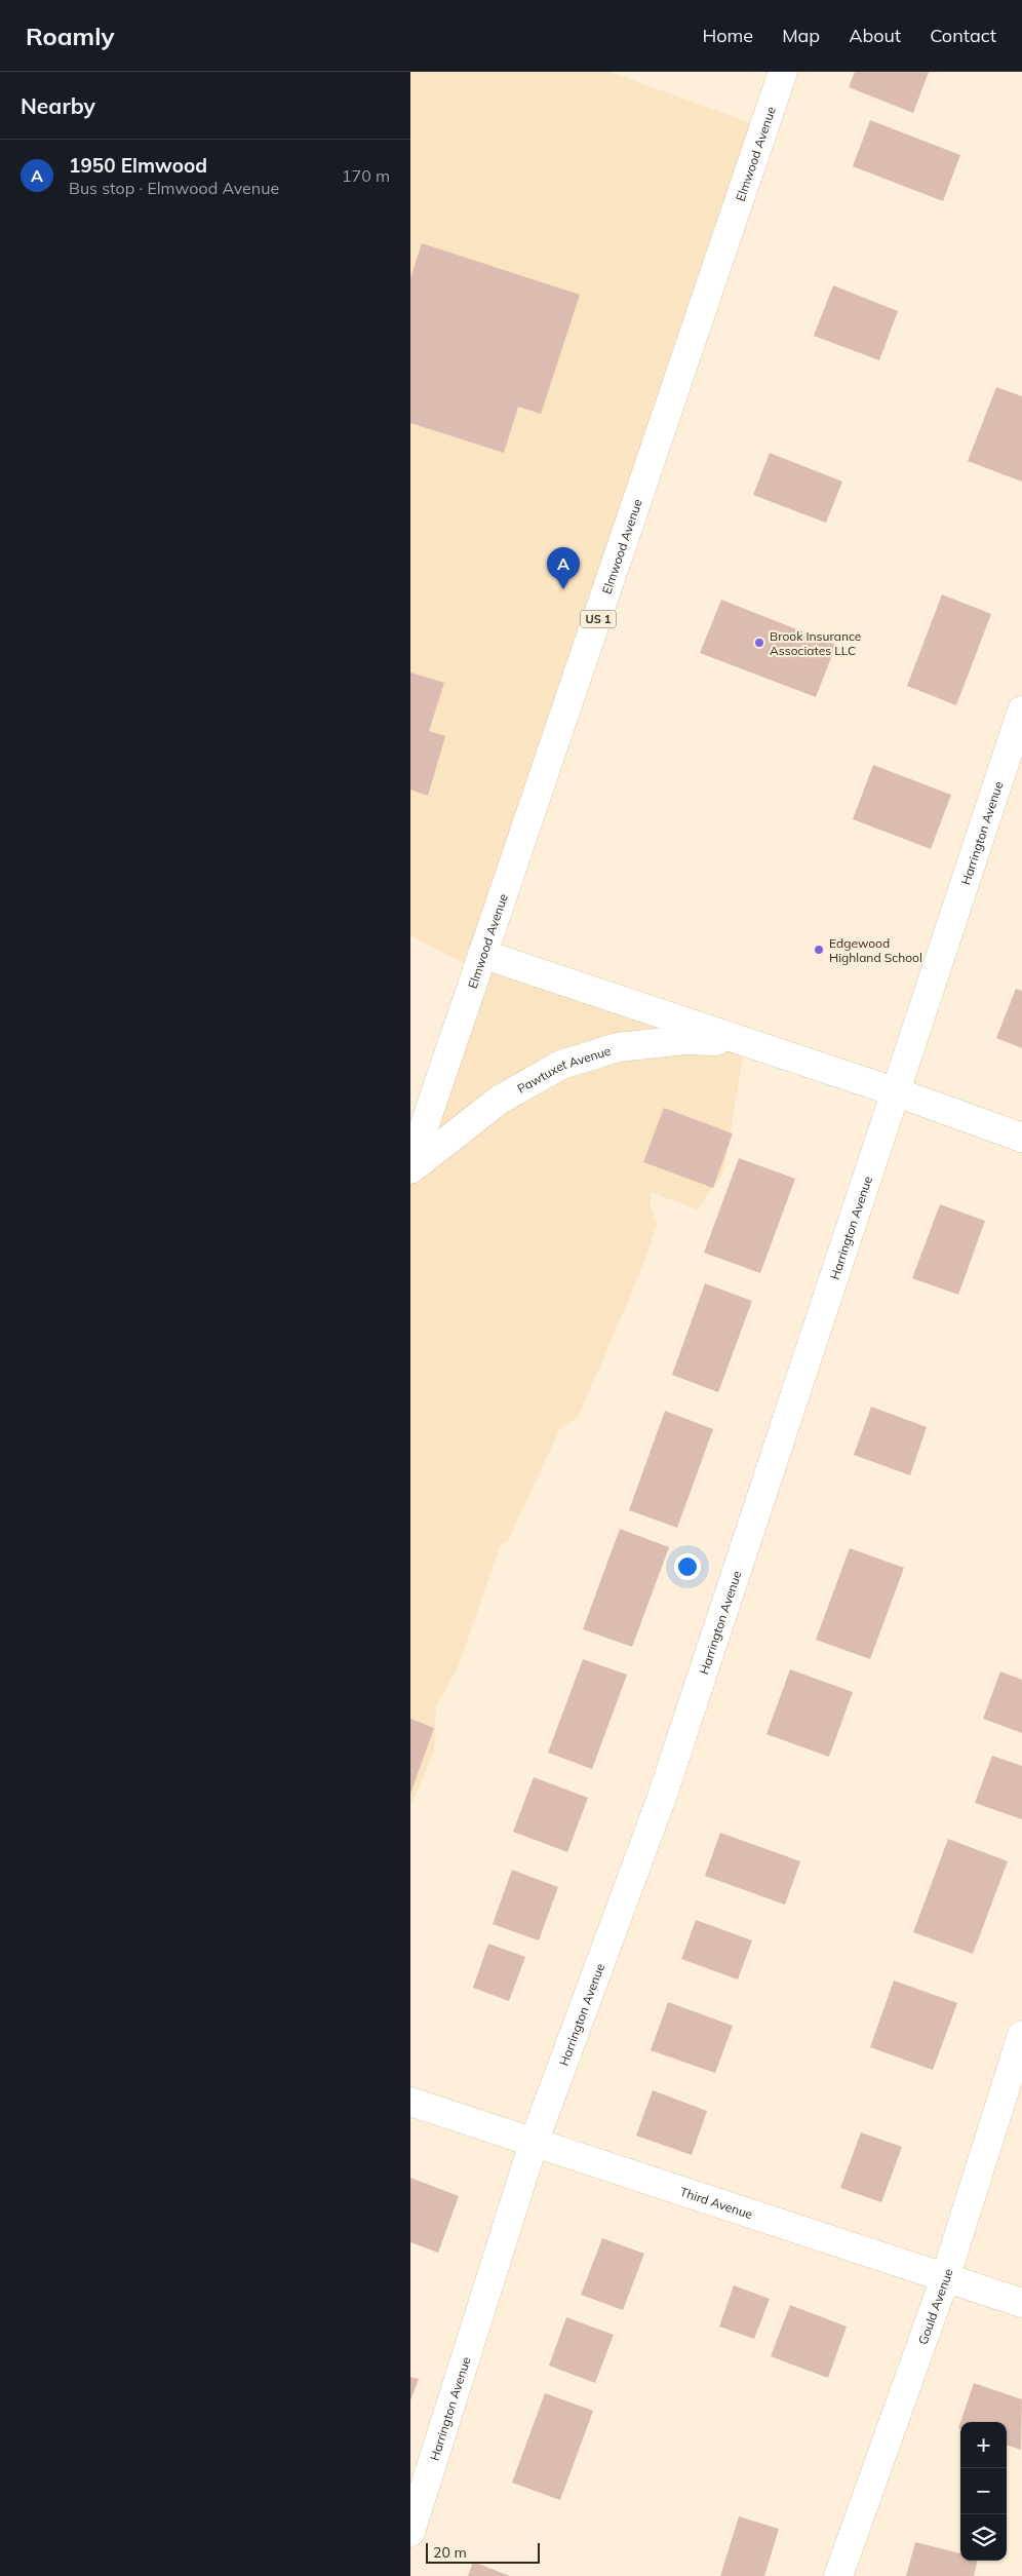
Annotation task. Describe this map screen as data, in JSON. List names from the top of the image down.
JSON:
{
  "streets": {
    "street": [
      "Elmwood Avenue",
      "US 1",
      "Harrington Avenue",
      "Pawtuxet Avenue",
      "Third Avenue",
      "Gould Avenue"
    ]
  },
  "crossings": [
    ["Elmwood Avenue", "Pawtuxet Avenue"],
    ["Harrington Avenue", "Pawtuxet Avenue"],
    ["Harrington Avenue", "Third Avenue"],
    ["Third Avenue", "Gould Avenue"]
  ],
  "places": ["Brook Insurance Associates LLC", "Edgewood Highland School"],
  "scale_bar": "20 m",
  "page": {
    "header": "Roamly",
    "nav": [
      "Home",
      "Map",
      "About",
      "Contact"
    ],
    "heading": "Nearby",
    "list": [
      {
        "mark": "A",
        "name": "1950 Elmwood",
        "note": "Bus stop · Elmwood Avenue",
        "value": "170 m"
      }
    ],
    "pins": "A",
    "map_buttons": ["+", "−"],
    "scale": "20 m"
  }
}
